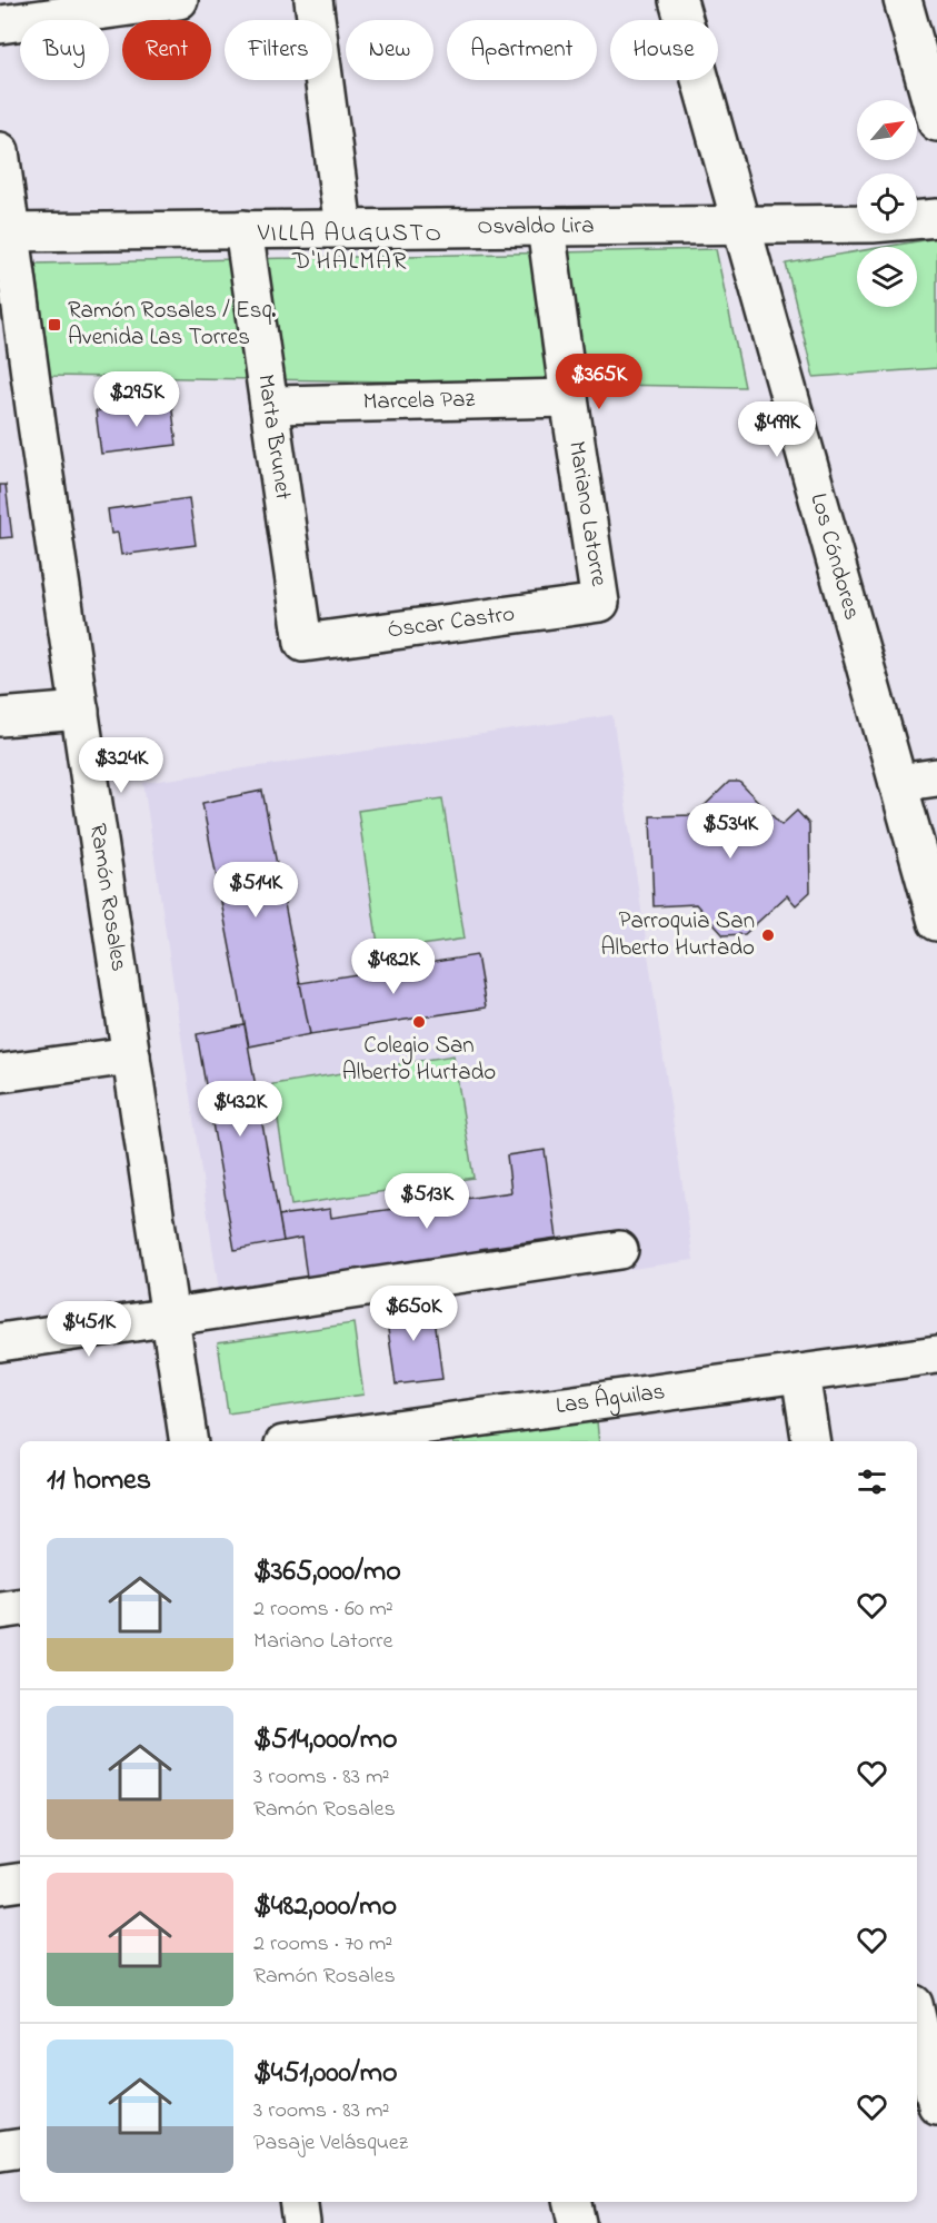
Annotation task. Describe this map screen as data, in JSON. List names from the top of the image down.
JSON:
{
  "streets": {
    "street": [
      "Osvaldo Lira",
      "Marcela Paz",
      "Marta Brunet",
      "Mariano Latorre",
      "Los Cóndores",
      "Óscar Castro",
      "Ramón Rosales",
      "Las Águilas"
    ]
  },
  "crossings": [
    ["Osvaldo Lira", "Marta Brunet"],
    ["Osvaldo Lira", "Mariano Latorre"],
    ["Osvaldo Lira", "Los Cóndores"],
    ["Osvaldo Lira", "Ramón Rosales"],
    ["Marcela Paz", "Marta Brunet"],
    ["Marcela Paz", "Mariano Latorre"],
    ["Marta Brunet", "Óscar Castro"],
    ["Mariano Latorre", "Óscar Castro"]
  ],
  "districts": ["VILLA AUGUSTO D'HALMAR"],
  "places": {
    "transit": ["Ramón Rosales / Esq. Avenida Las Torres"],
    "other": ["Parroquia San Alberto Hurtado", "Colegio San Alberto Hurtado"]
  },
  "north": "top right",
  "page": {
    "chip": [
      "Buy",
      "Rent",
      "Filters",
      "New",
      "Apartment",
      "House"
    ],
    "price": [
      "$365K",
      "$295K",
      "$499K",
      "$324K",
      "$534K",
      "$514K",
      "$482K",
      "$432K",
      "$513K",
      "$650K",
      "$451K"
    ],
    "heading": "11 homes",
    "list": [
      {
        "name": "$365,000/mo",
        "note": "2 rooms · 60 m² · Mariano Latorre"
      },
      {
        "name": "$514,000/mo",
        "note": "3 rooms · 83 m² · Ramón Rosales"
      },
      {
        "name": "$482,000/mo",
        "note": "2 rooms · 70 m² · Ramón Rosales"
      },
      {
        "name": "$451,000/mo",
        "note": "3 rooms · 83 m² · Pasaje Velásquez"
      }
    ]
  }
}
